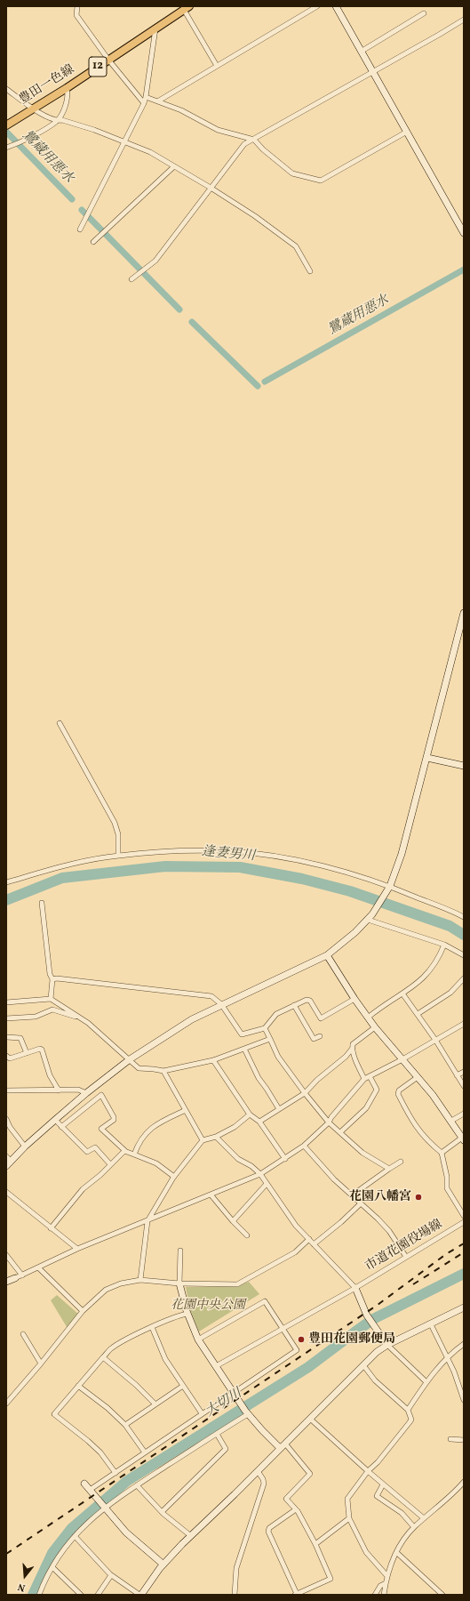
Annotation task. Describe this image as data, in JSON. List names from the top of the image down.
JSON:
{
  "streets": {
    "main road": ["12", "豊田一色線"],
    "street": ["市道花園役場線"]
  },
  "water": ["鷺蔵用悪水", "逢妻男川", "大切川"],
  "parks": ["花園中央公園"],
  "places": ["花園八幡宮", "豊田花園郵便局"],
  "north": "bottom"
}
